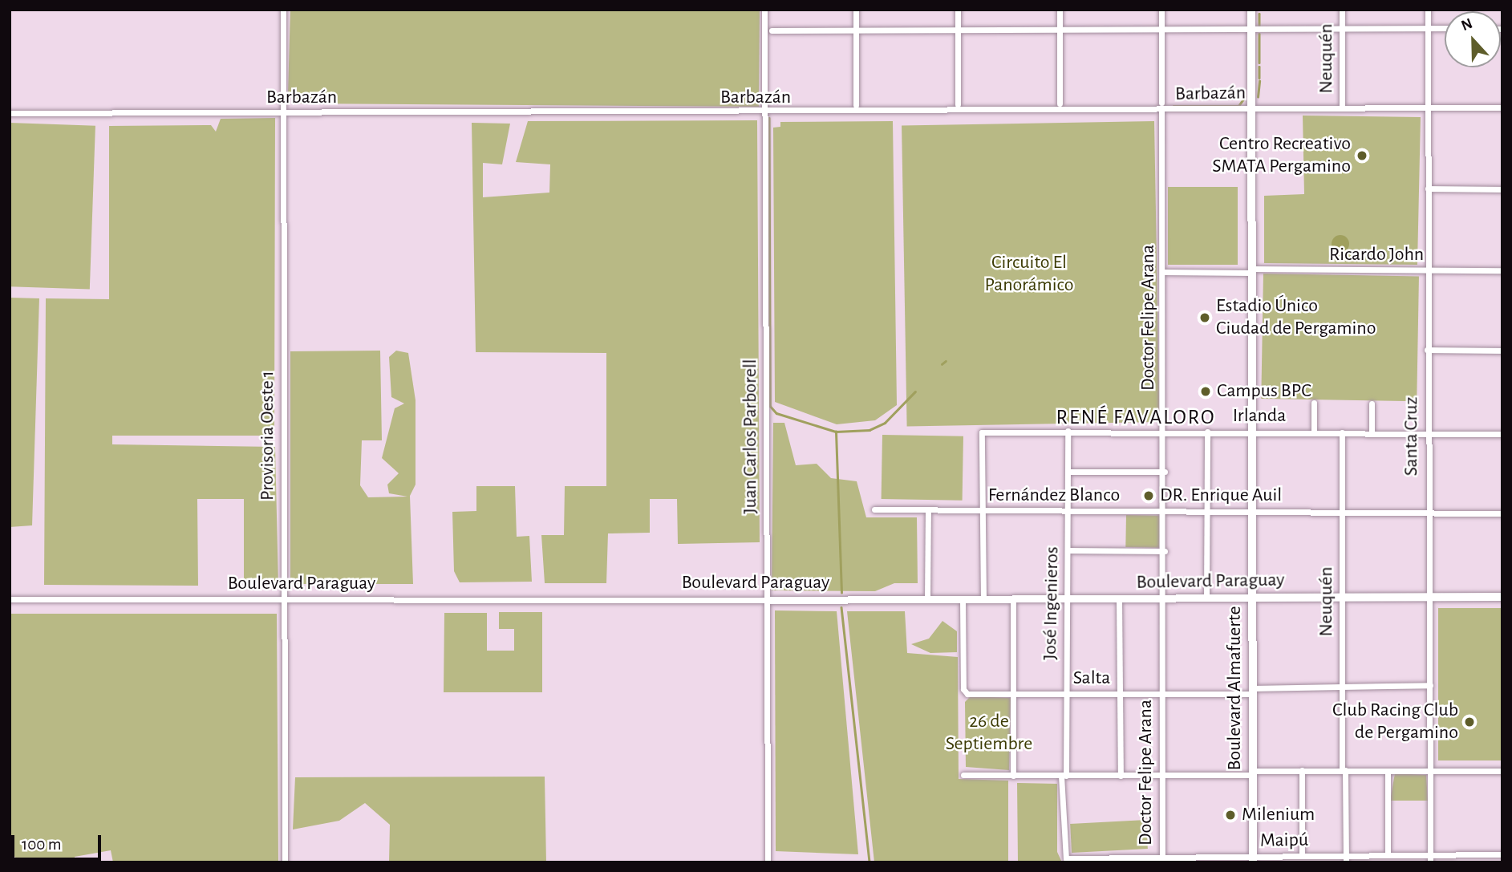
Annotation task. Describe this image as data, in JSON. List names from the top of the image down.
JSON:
{
  "streets": {
    "main road": ["Boulevard Paraguay", "Boulevard Almafuerte"],
    "street": [
      "Neuquén",
      "Barbazán",
      "Ricardo John",
      "Doctor Felipe Arana",
      "Irlanda",
      "Provisoria Oeste 1",
      "Juan Carlos Parborell",
      "Santa Cruz",
      "Fernández Blanco",
      "José Ingenieros",
      "Salta",
      "Maipú"
    ]
  },
  "crossings": [
    ["Neuquén", "Barbazán"],
    ["Neuquén", "Irlanda"],
    ["Neuquén", "Fernández Blanco"],
    ["Neuquén", "Boulevard Paraguay"],
    ["Neuquén", "Salta"],
    ["Neuquén", "Maipú"],
    ["Barbazán", "Doctor Felipe Arana"],
    ["Barbazán", "Provisoria Oeste 1"],
    ["Barbazán", "Juan Carlos Parborell"],
    ["Barbazán", "Santa Cruz"],
    ["Barbazán", "Boulevard Almafuerte"],
    ["Ricardo John", "Doctor Felipe Arana"],
    ["Ricardo John", "Santa Cruz"],
    ["Ricardo John", "Boulevard Almafuerte"],
    ["Doctor Felipe Arana", "Irlanda"],
    ["Doctor Felipe Arana", "Fernández Blanco"],
    ["Doctor Felipe Arana", "Boulevard Paraguay"],
    ["Doctor Felipe Arana", "Salta"],
    ["Doctor Felipe Arana", "Maipú"],
    ["Irlanda", "Santa Cruz"],
    ["Irlanda", "Fernández Blanco"],
    ["Irlanda", "José Ingenieros"],
    ["Irlanda", "Boulevard Almafuerte"],
    ["Provisoria Oeste 1", "Boulevard Paraguay"],
    ["Juan Carlos Parborell", "Boulevard Paraguay"],
    ["Santa Cruz", "Fernández Blanco"],
    ["Santa Cruz", "Boulevard Paraguay"],
    ["Santa Cruz", "Salta"],
    ["Santa Cruz", "Maipú"],
    ["Fernández Blanco", "José Ingenieros"],
    ["Fernández Blanco", "Boulevard Almafuerte"],
    ["Boulevard Paraguay", "José Ingenieros"],
    ["Boulevard Paraguay", "Salta"],
    ["Boulevard Paraguay", "Boulevard Almafuerte"],
    ["José Ingenieros", "Salta"],
    ["José Ingenieros", "Maipú"],
    ["Salta", "Boulevard Almafuerte"],
    ["Boulevard Almafuerte", "Maipú"]
  ],
  "districts": ["RENÉ FAVALORO"],
  "parks": ["Circuito El Panorámico", "26 de Septiembre"],
  "places": [
    "Centro Recreativo SMATA Pergamino",
    "Estadio Único Ciudad de Pergamino",
    "Campus BPC",
    "DR. Enrique Auil",
    "Club Racing Club de Pergamino",
    "Milenium"
  ],
  "scale_bar": "100 m",
  "north": "top"
}
